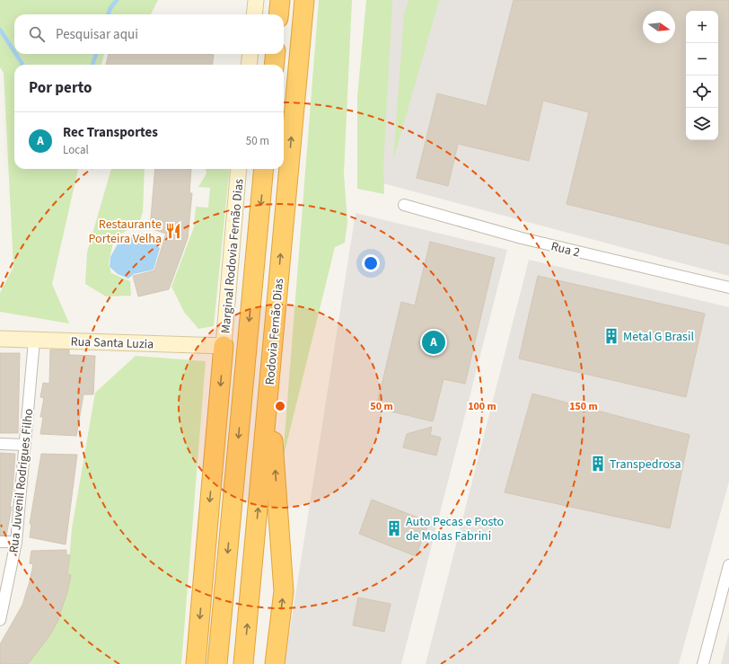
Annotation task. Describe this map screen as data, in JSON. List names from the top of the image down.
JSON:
{
  "streets": {
    "highway": ["Rodovia Fernão Dias"],
    "main road": ["Marginal Rodovia Fernão Dias", "Rua Santa Luzia"],
    "street": ["Rua 2", "Rua Juvenil Rodrigues Filho"]
  },
  "crossings": [
    ["Marginal Rodovia Fernão Dias", "Rua Santa Luzia"],
    ["Rua Santa Luzia", "Rua Juvenil Rodrigues Filho"]
  ],
  "places": {
    "restaurant": ["Restaurante Porteira Velha"],
    "building": ["Metal G Brasil", "Transpedrosa", "Auto Pecas e Posto de Molas Fabrini"]
  },
  "north": "right",
  "page": {
    "map_buttons": ["+", "−"],
    "search": "Pesquisar aqui",
    "heading": "Por perto",
    "list": [
      {
        "mark": "A",
        "name": "Rec Transportes",
        "note": "Local",
        "value": "50 m"
      }
    ],
    "pins": "A"
  },
  "rings": ["50 m", "100 m", "150 m"]
}
